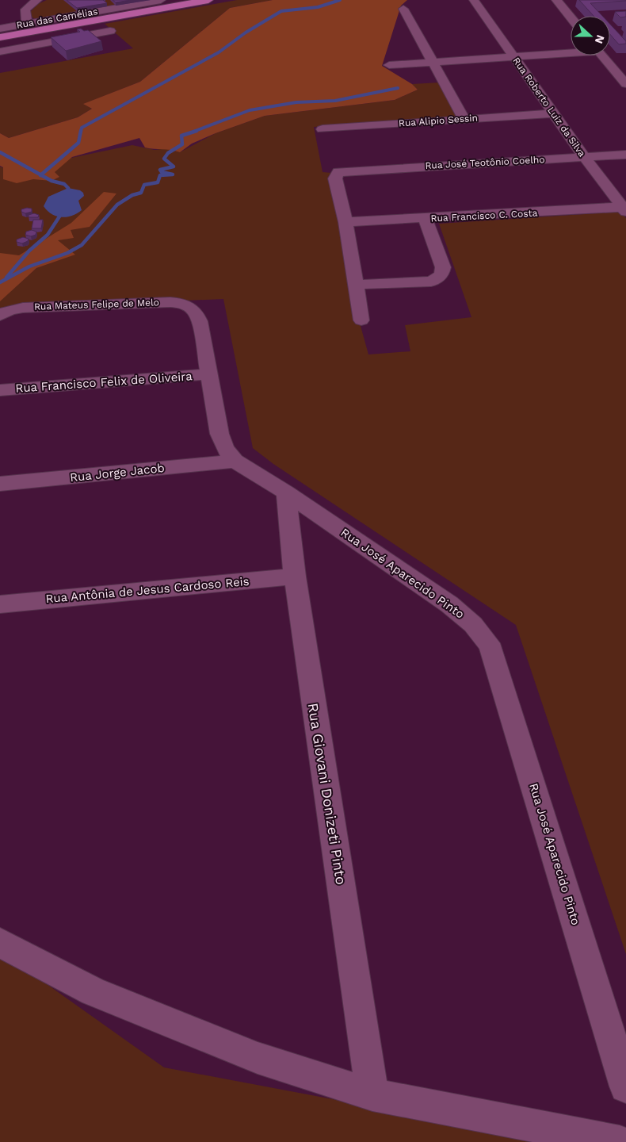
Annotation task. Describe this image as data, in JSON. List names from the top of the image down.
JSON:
{
  "streets": {
    "street": [
      "Rua das Camélias",
      "Rua Roberto Luiz da Silva",
      "Rua Alipio Sessin",
      "Rua José Teotônio Coelho",
      "Rua Francisco C. Costa",
      "Rua Mateus Felipe de Melo",
      "Rua Francisco Felix de Oliveira",
      "Rua Jorge Jacob",
      "Rua José Aparecido Pinto",
      "Rua Antônia de Jesus Cardoso Reis",
      "Rua Giovani Donizeti Pinto"
    ]
  },
  "crossings": [
    ["Rua Roberto Luiz da Silva", "Rua Alipio Sessin"],
    ["Rua Roberto Luiz da Silva", "Rua José Teotônio Coelho"],
    ["Rua Roberto Luiz da Silva", "Rua Francisco C. Costa"],
    ["Rua José Teotônio Coelho", "Rua Francisco C. Costa"],
    ["Rua Mateus Felipe de Melo", "Rua José Aparecido Pinto"],
    ["Rua Francisco Felix de Oliveira", "Rua José Aparecido Pinto"],
    ["Rua Jorge Jacob", "Rua José Aparecido Pinto"],
    ["Rua José Aparecido Pinto", "Rua Giovani Donizeti Pinto"],
    ["Rua Antônia de Jesus Cardoso Reis", "Rua Giovani Donizeti Pinto"]
  ],
  "north": "right"
}
